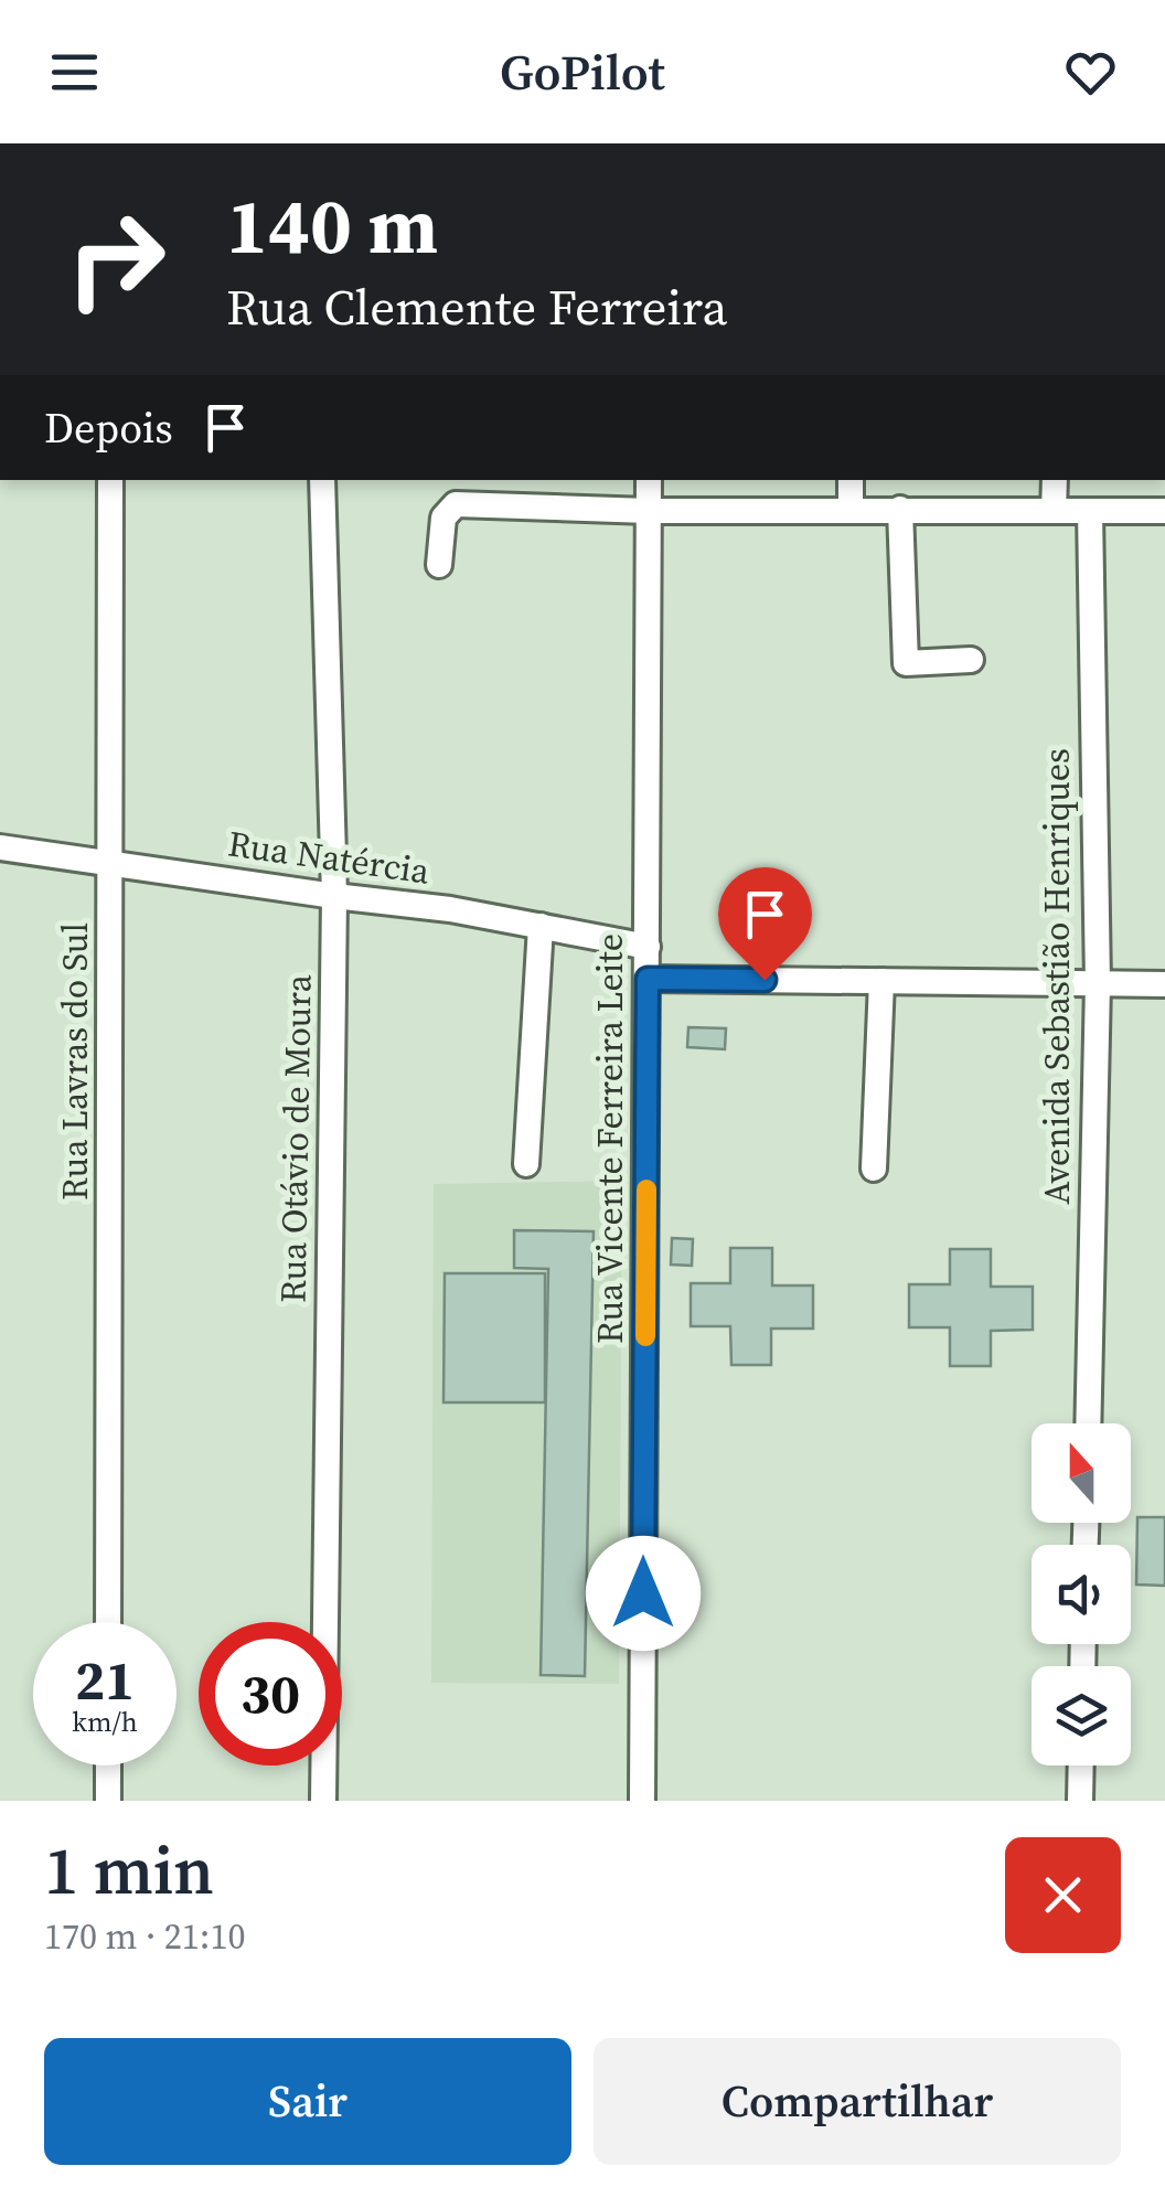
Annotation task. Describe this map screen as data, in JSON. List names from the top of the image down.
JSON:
{
  "streets": {
    "street": [
      "Rua Natércia",
      "Avenida Sebastião Henriques",
      "Rua Lavras do Sul",
      "Rua Otávio de Moura",
      "Rua Vicente Ferreira Leite"
    ]
  },
  "crossings": [
    ["Rua Natércia", "Rua Lavras do Sul"],
    ["Rua Natércia", "Rua Otávio de Moura"],
    ["Rua Natércia", "Rua Vicente Ferreira Leite"]
  ],
  "north": "top",
  "page": {
    "header": "GoPilot",
    "turn": ["140 m", "Rua Clemente Ferreira"],
    "then": "Depois",
    "speed": "21 km/h",
    "limit": "30",
    "heading": ["1 min", "170 m · 21:10"],
    "buttons": ["Sair", "Compartilhar"]
  }
}
